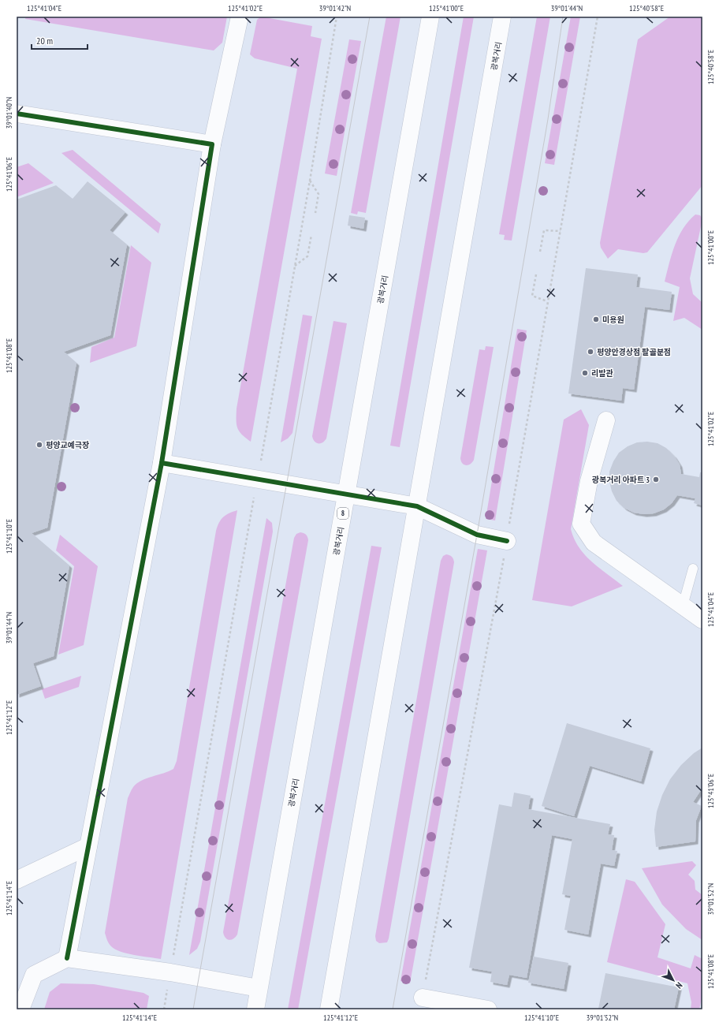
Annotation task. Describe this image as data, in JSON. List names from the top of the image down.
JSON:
{
  "streets": {
    "main road": ["광복거리", "8"]
  },
  "places": [
    "미용원",
    "평양안경상점 팔골분점",
    "리발관",
    "평양교예극장",
    "광복거리 아파트 3"
  ],
  "scale_bar": "20 m",
  "north": "bottom right",
  "coordinates": [
    "125°41'04\"E",
    "125°41'02\"E",
    "39°01'42\"N",
    "125°41'00\"E",
    "39°01'44\"N",
    "125°40'58\"E",
    "39°01'40\"N",
    "125°41'06\"E",
    "125°41'08\"E",
    "125°41'10\"E",
    "125°41'12\"E",
    "125°41'14\"E",
    "39°01'52\"N"
  ]
}
